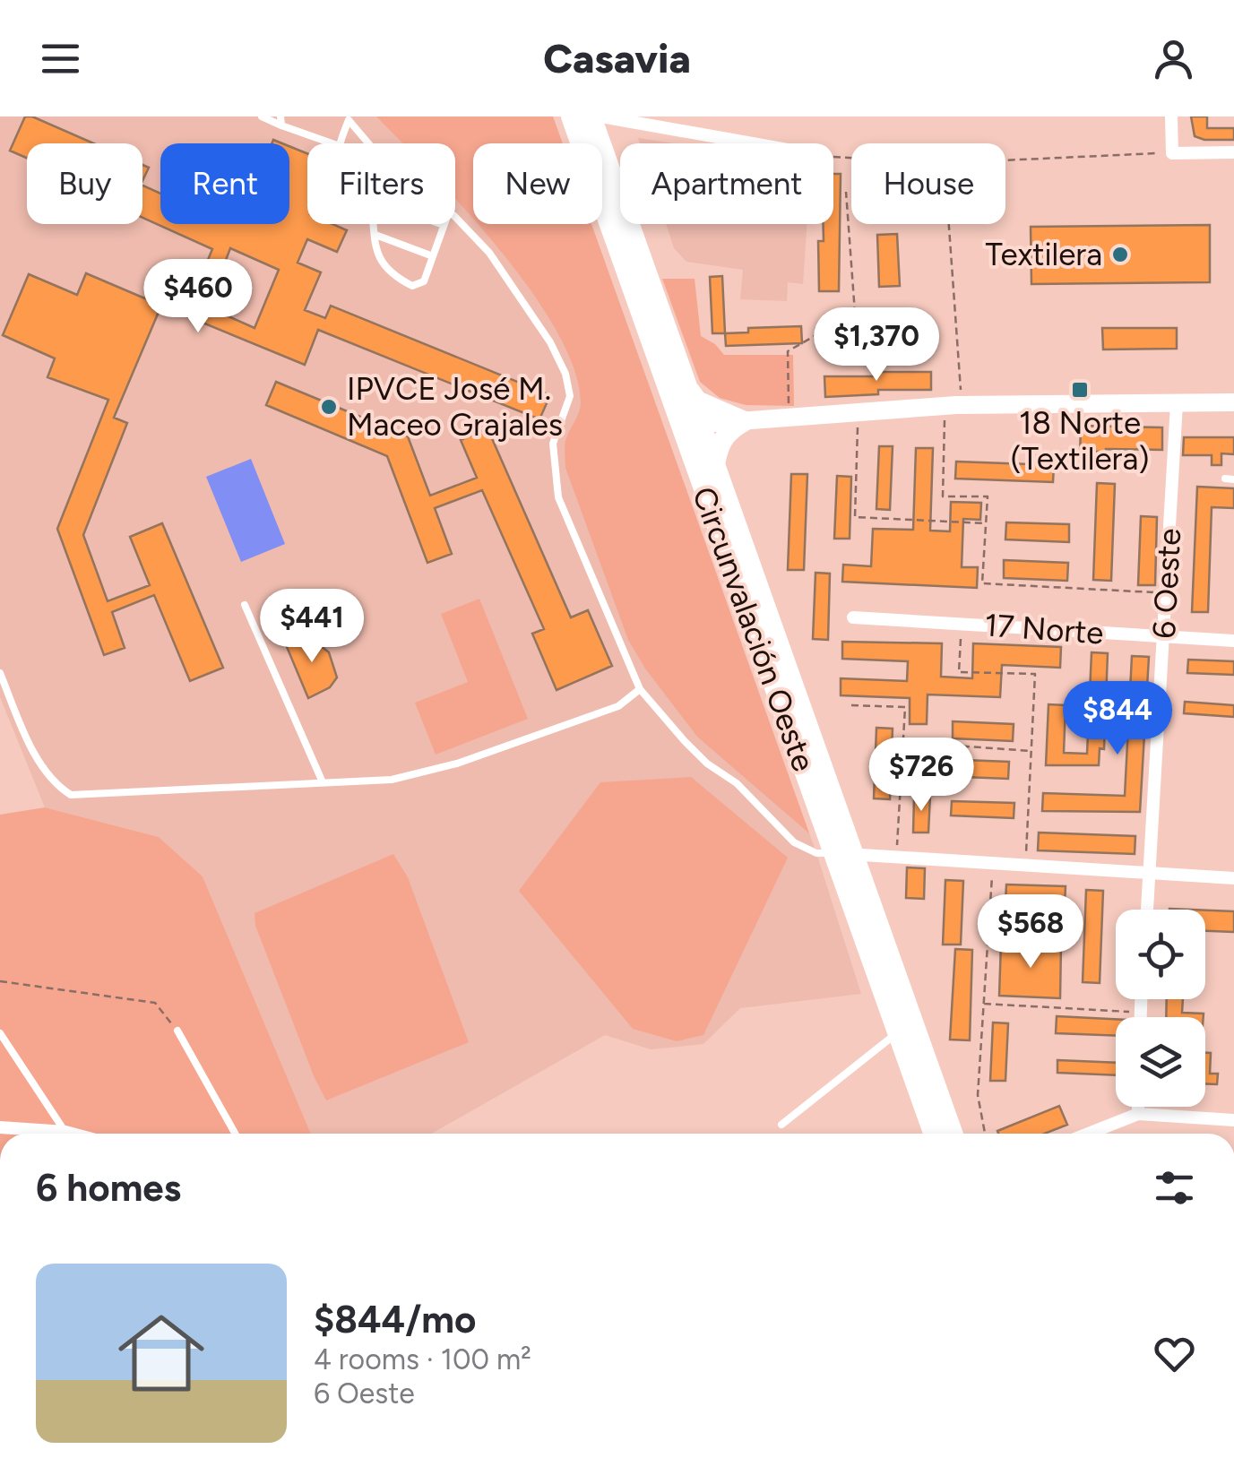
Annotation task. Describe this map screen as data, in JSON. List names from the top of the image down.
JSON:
{
  "streets": {
    "main road": ["Circunvalación Oeste"],
    "street": ["6 Oeste", "17 Norte"]
  },
  "crossings": [
    ["6 Oeste", "17 Norte"]
  ],
  "places": {
    "other": ["Textilera", "IPVCE José M. Maceo Grajales"],
    "transit": ["18 Norte (Textilera)"]
  },
  "page": {
    "header": "Casavia",
    "chip": [
      "Buy",
      "Rent",
      "Filters",
      "New",
      "Apartment",
      "House"
    ],
    "price": [
      "$460",
      "$1,370",
      "$441",
      "$844",
      "$726",
      "$568"
    ],
    "heading": "6 homes",
    "list": [
      {
        "name": "$844/mo",
        "note": "4 rooms · 100 m² · 6 Oeste"
      }
    ]
  }
}
